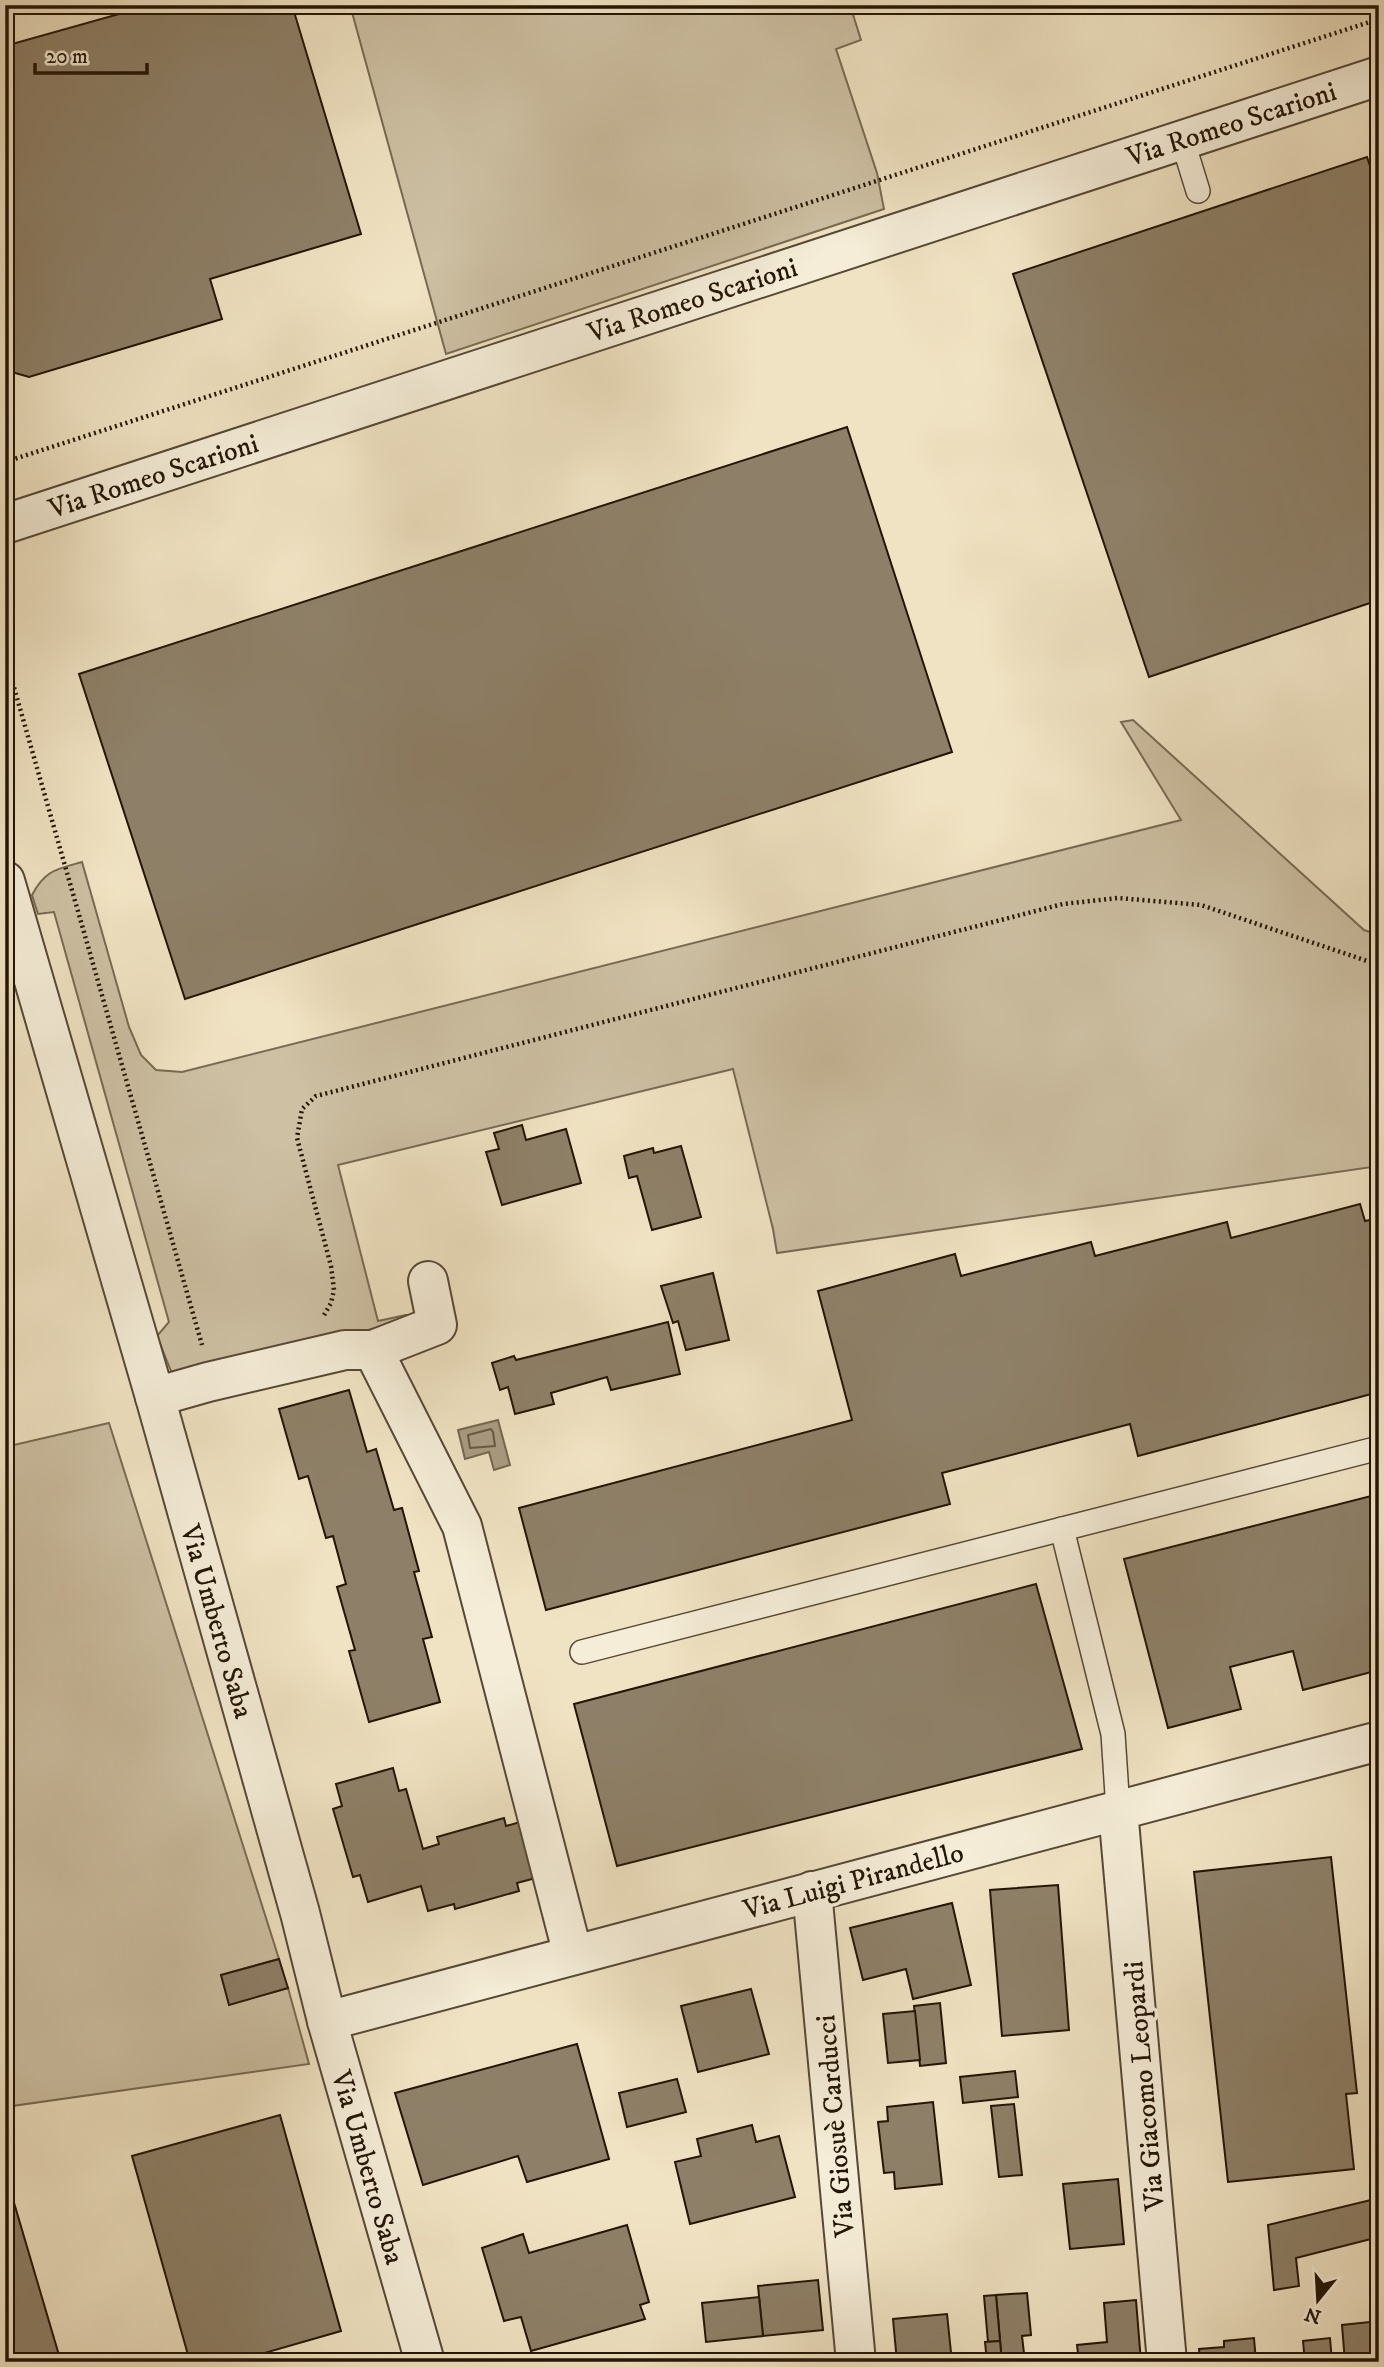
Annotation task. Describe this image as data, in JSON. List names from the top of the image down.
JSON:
{
  "streets": {
    "street": [
      "Via Romeo Scarioni",
      "Via Umberto Saba",
      "Via Luigi Pirandello",
      "Via Giacomo Leopardi",
      "Via Giosuè Carducci"
    ]
  },
  "crossings": [
    ["Via Umberto Saba", "Via Luigi Pirandello"],
    ["Via Luigi Pirandello", "Via Giacomo Leopardi"],
    ["Via Luigi Pirandello", "Via Giosuè Carducci"]
  ],
  "scale_bar": "20 m",
  "north": "bottom"
}
